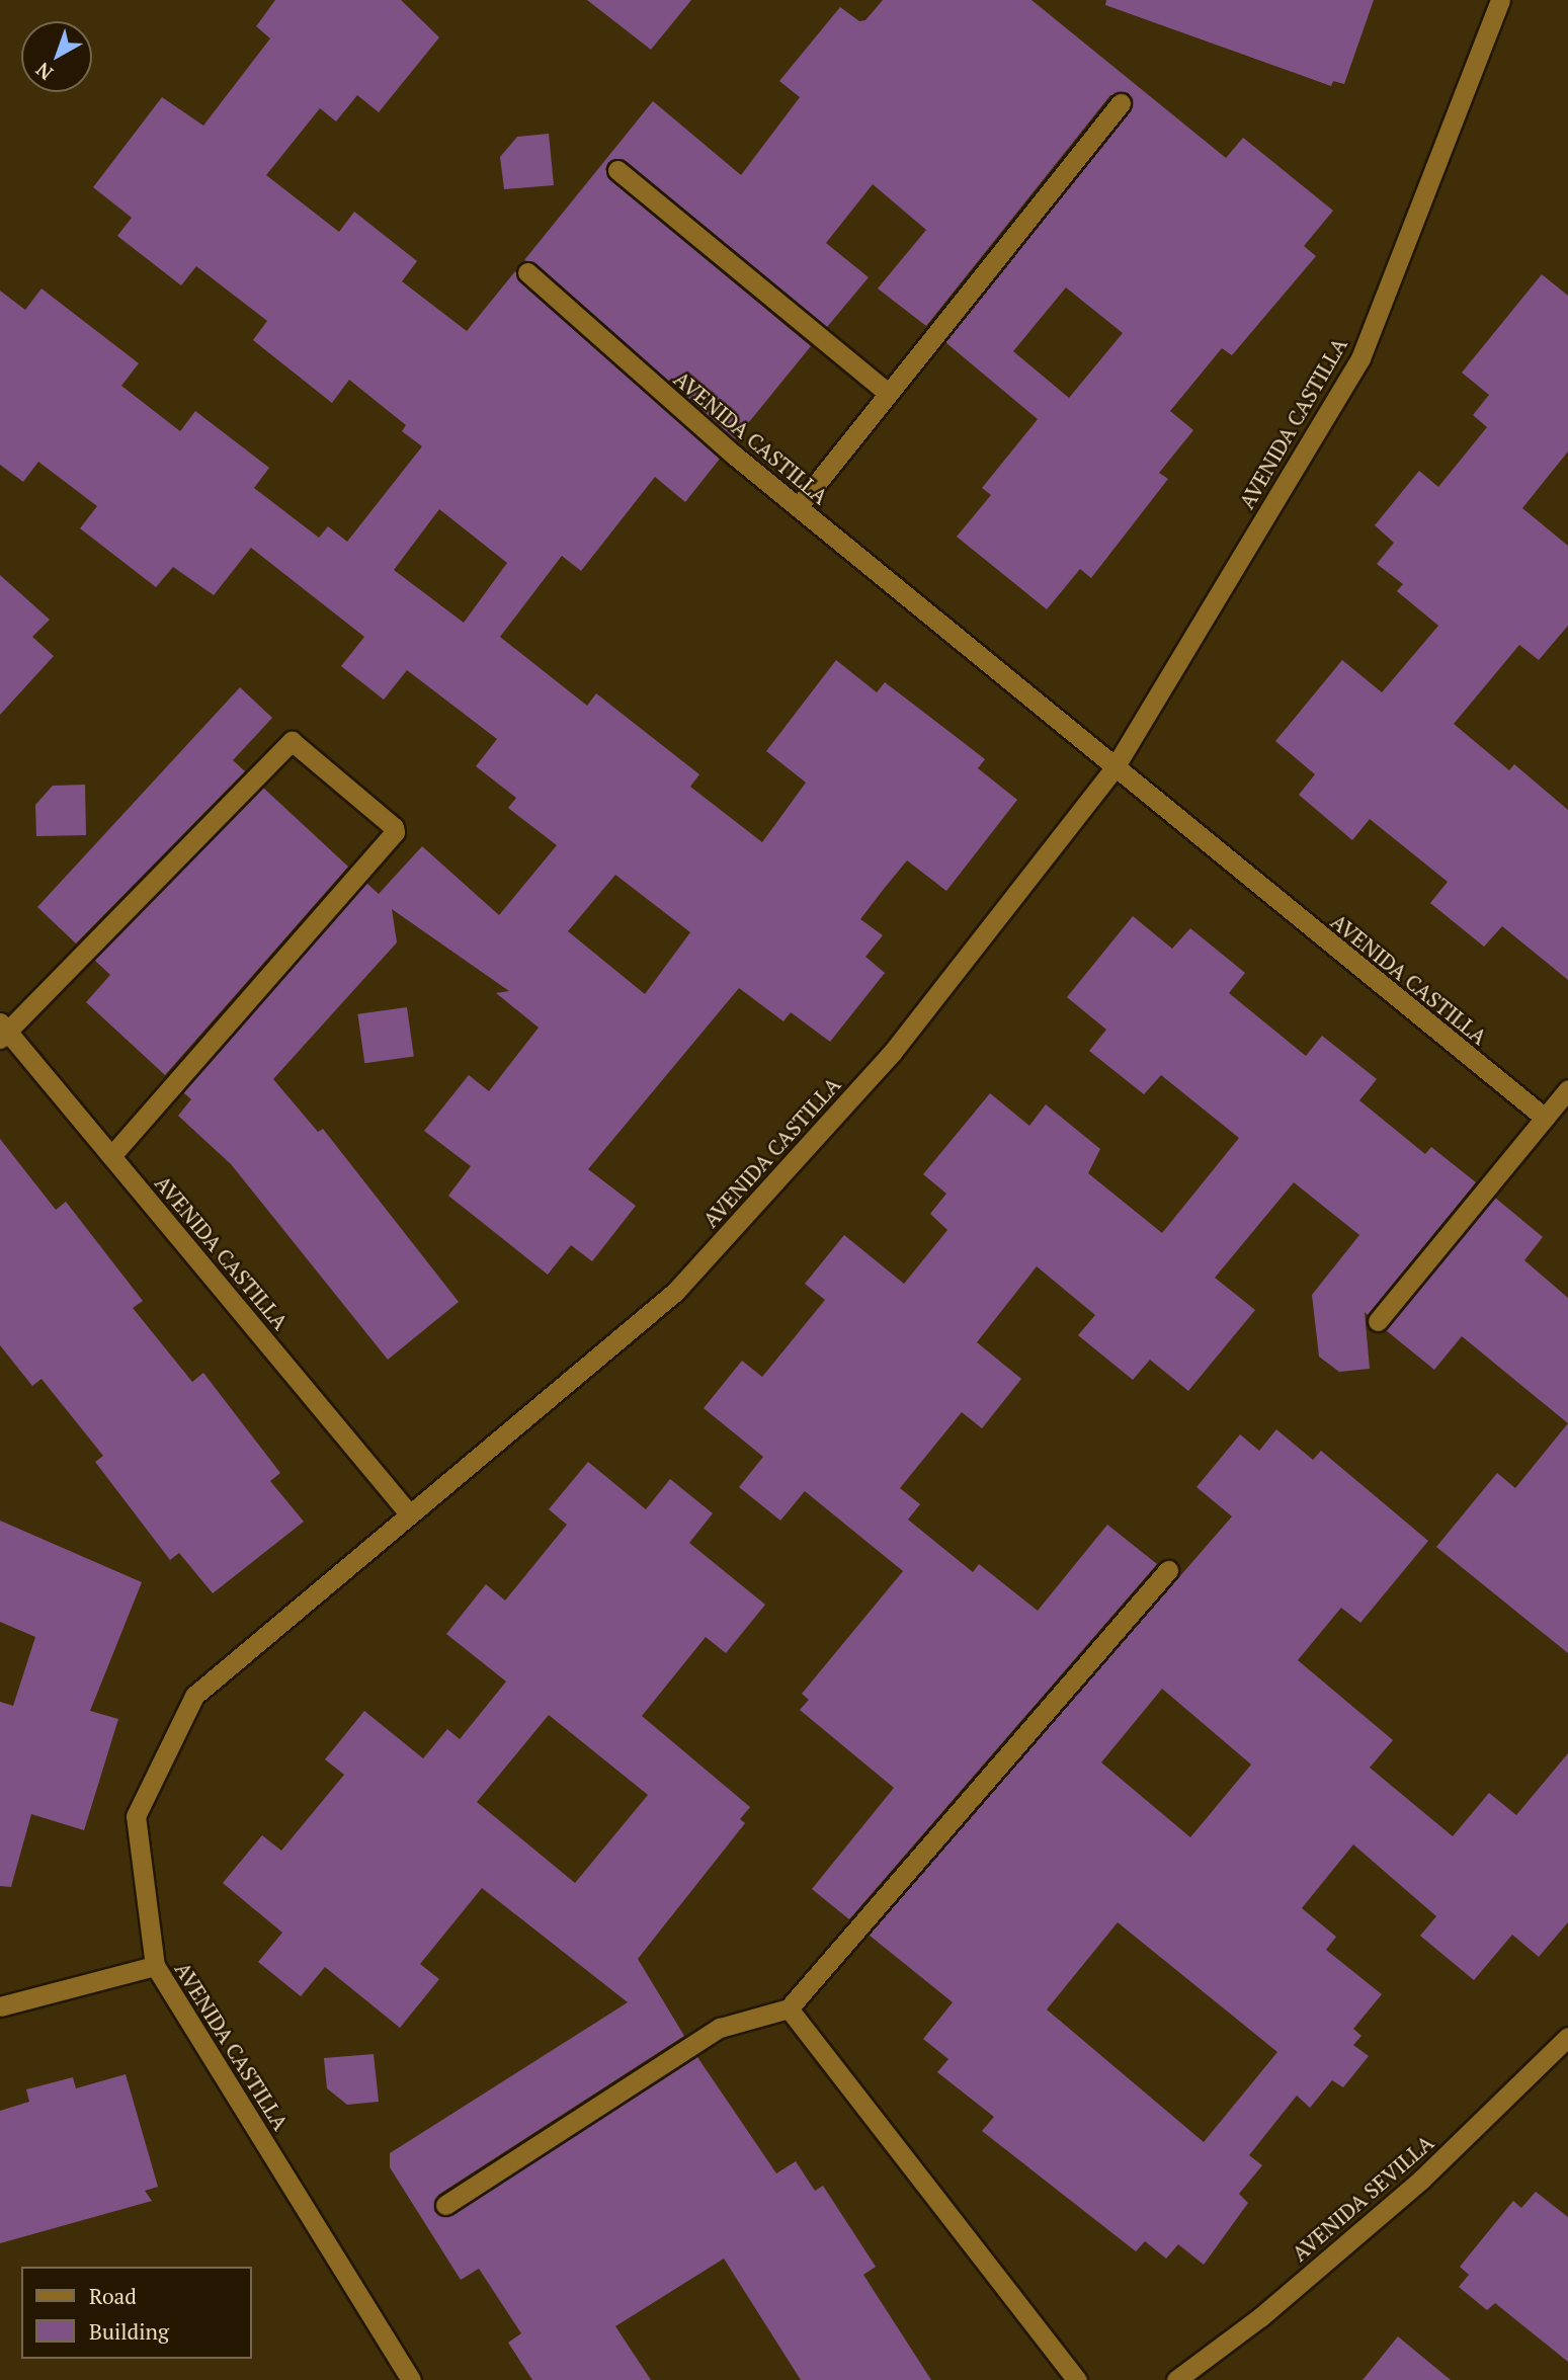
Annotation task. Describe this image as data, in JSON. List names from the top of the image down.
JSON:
{
  "streets": {
    "street": ["AVENIDA CASTILLA", "AVENIDA SEVILLA"]
  },
  "legend": ["Road", "Building"],
  "north": "bottom left"
}
